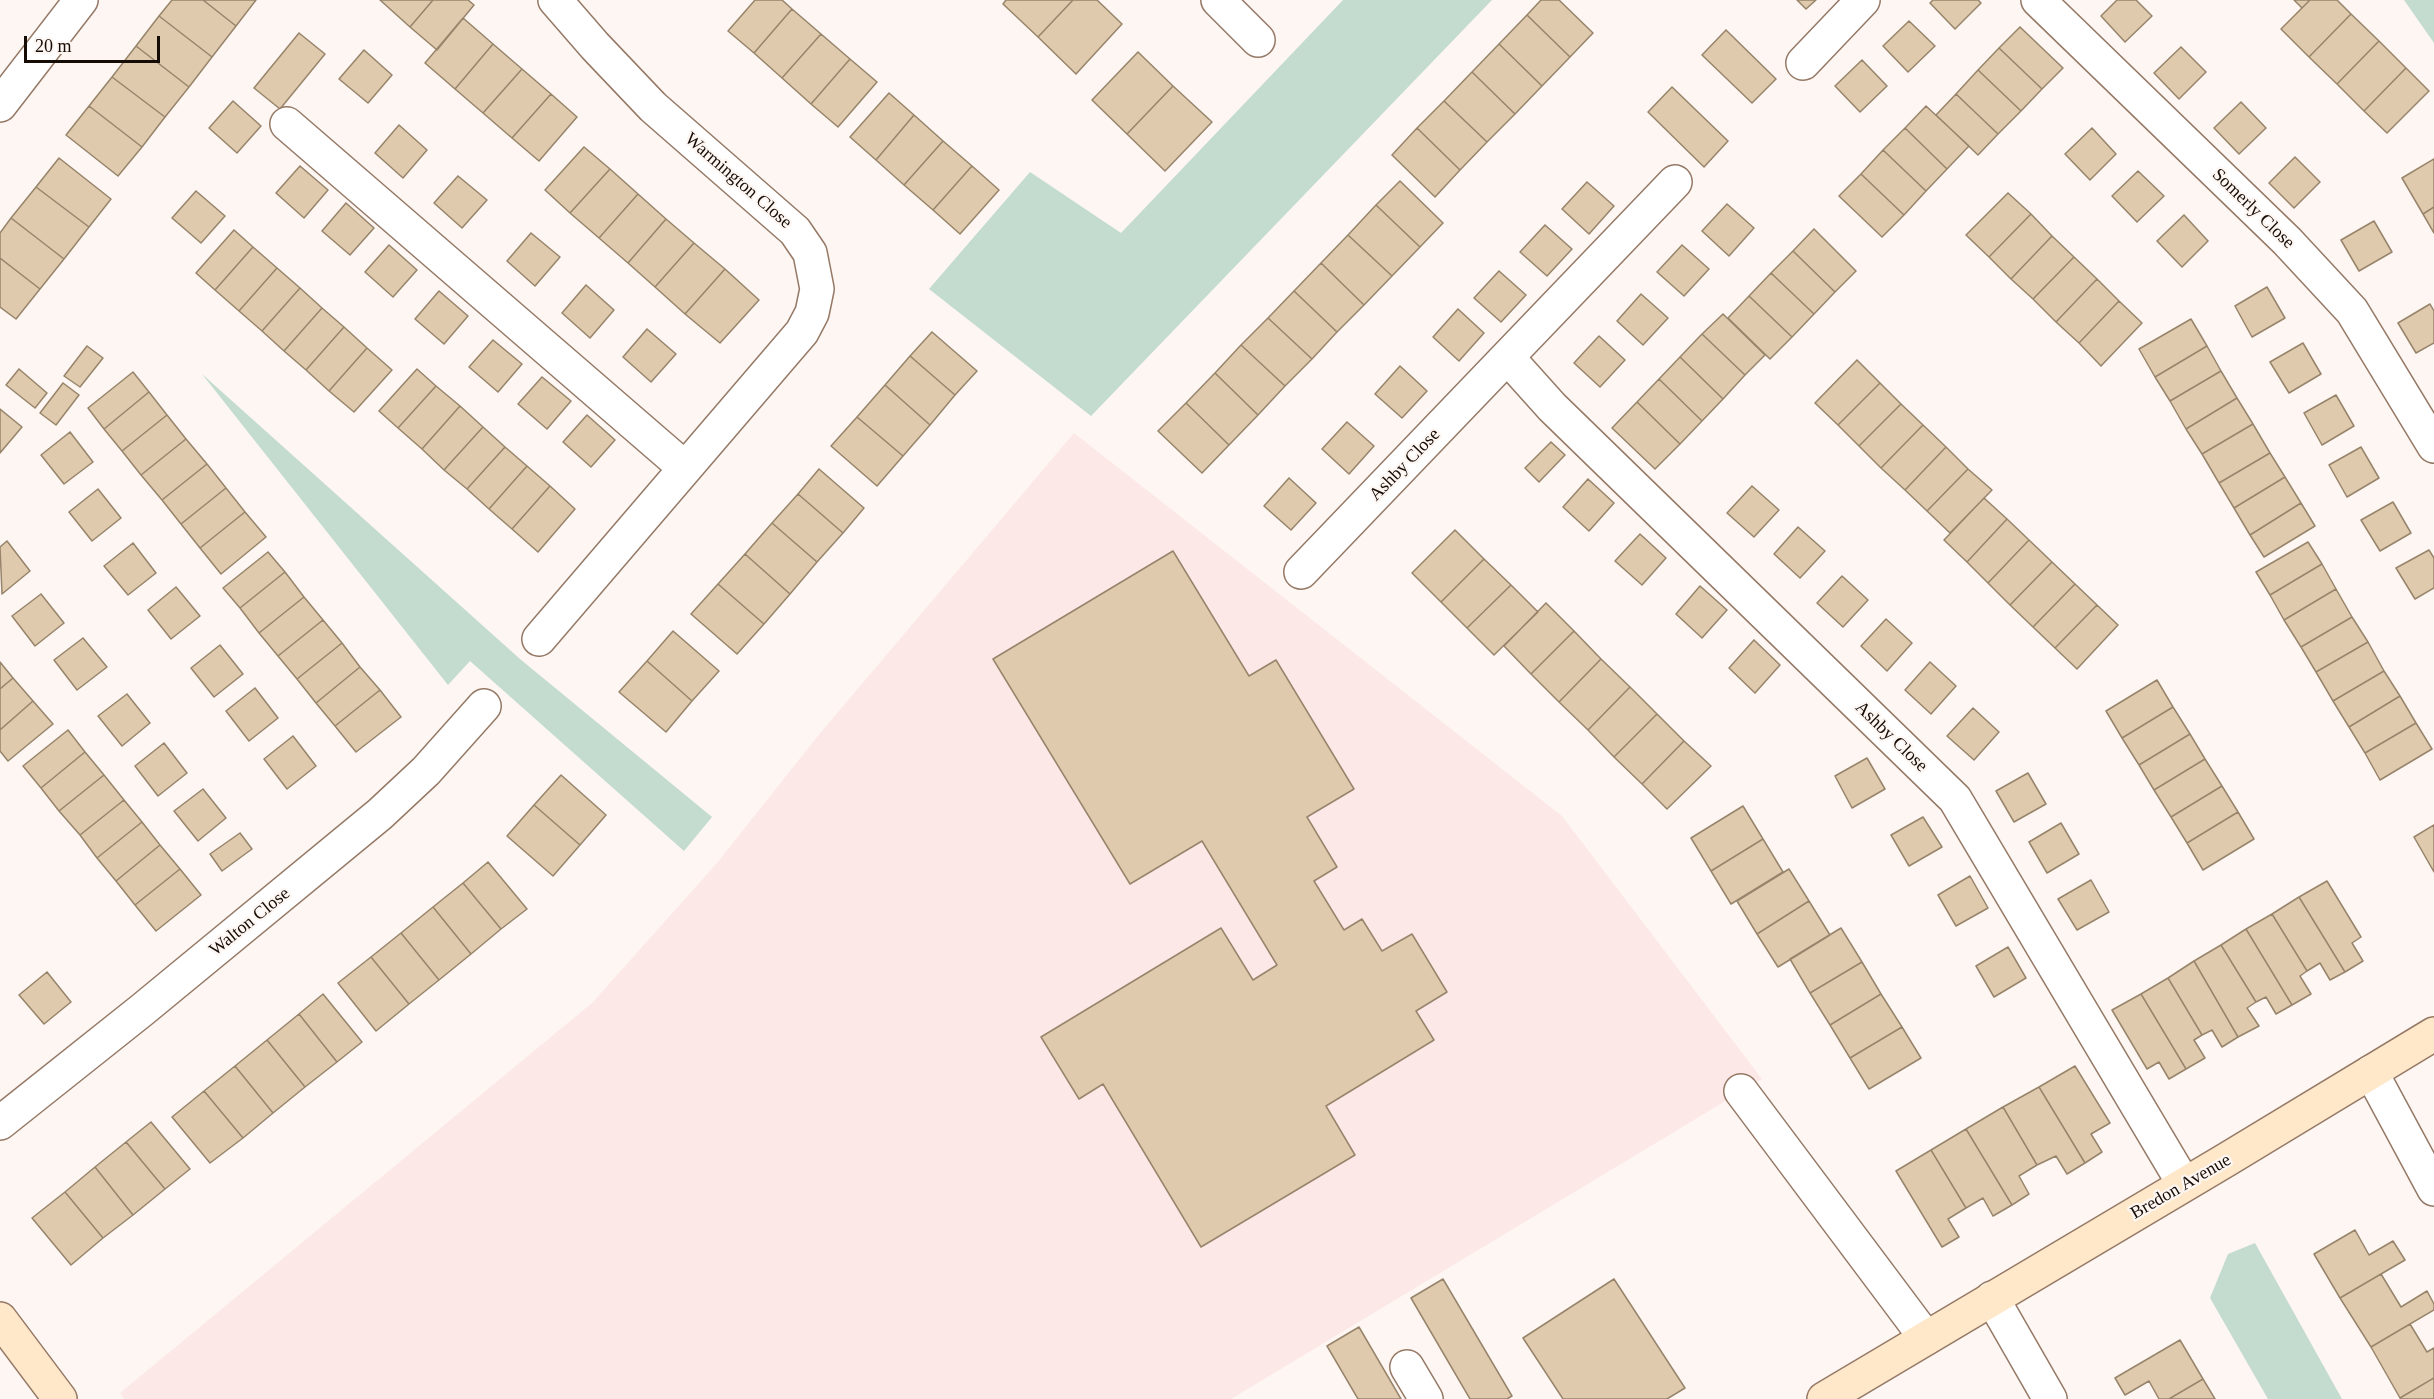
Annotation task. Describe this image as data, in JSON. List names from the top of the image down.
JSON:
{
  "streets": {
    "street": [
      "Warmington Close",
      "Somerly Close",
      "Ashby Close",
      "Walton Close",
      "Bredon Avenue"
    ]
  },
  "crossings": [
    ["Ashby Close", "Bredon Avenue"]
  ],
  "scale_bar": "20 m"
}
